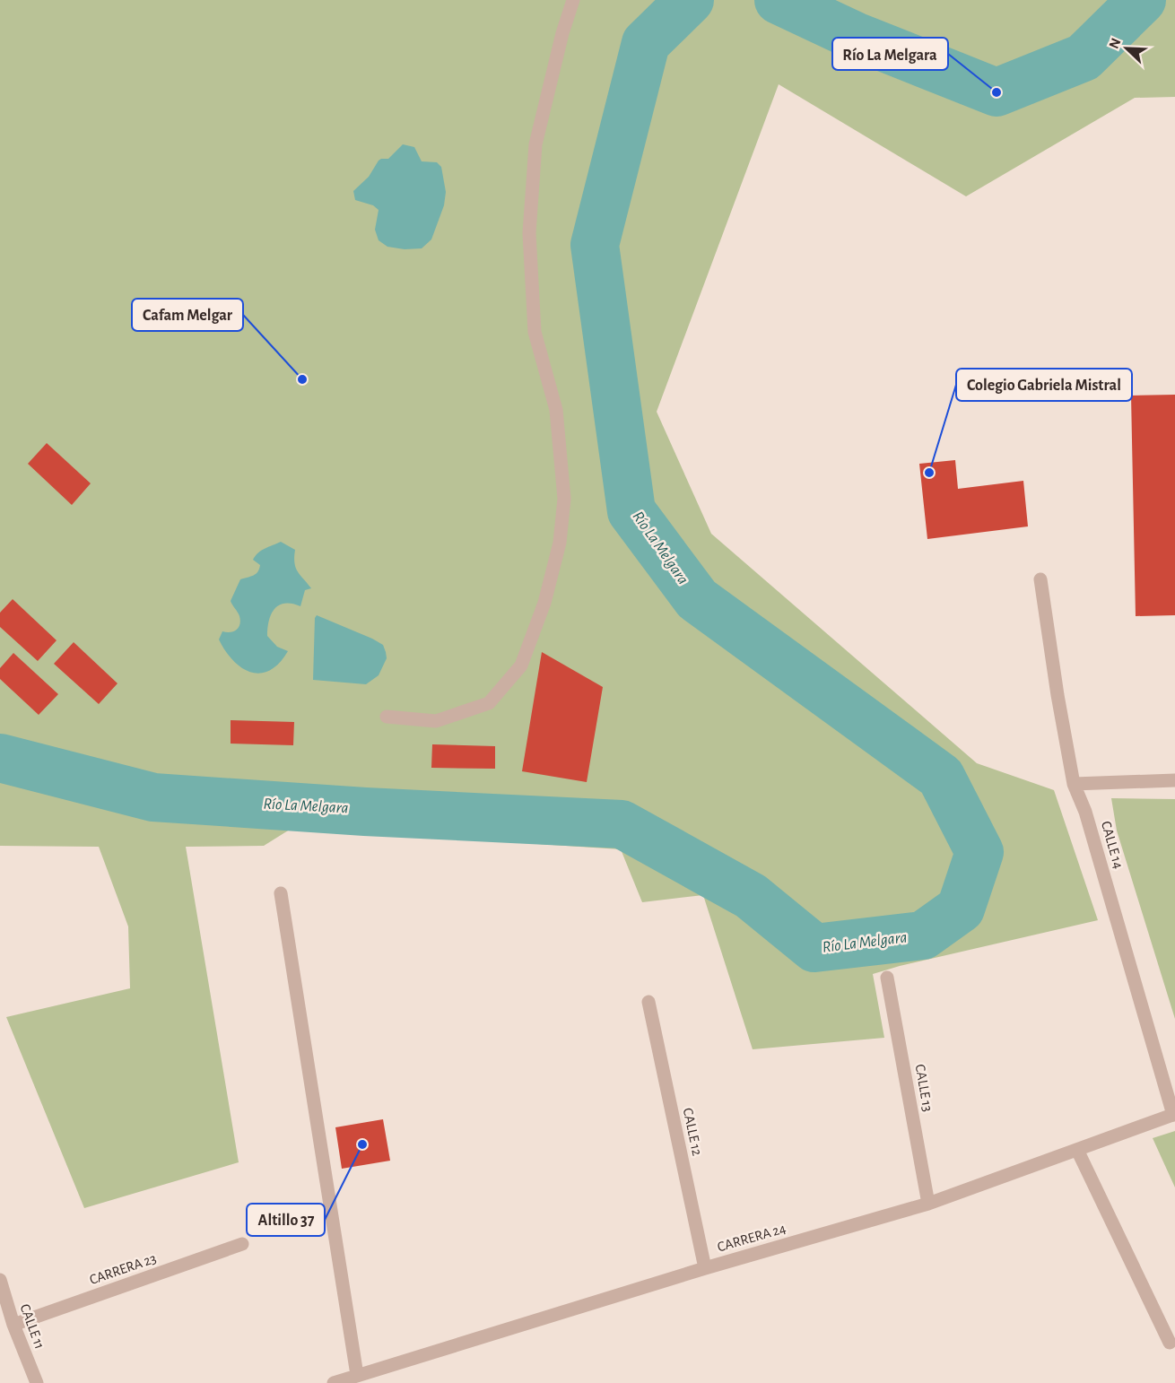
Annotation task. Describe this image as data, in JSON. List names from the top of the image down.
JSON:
{
  "streets": {
    "street": [
      "CALLE 14",
      "CALLE 13",
      "CALLE 12",
      "CARRERA 24",
      "CARRERA 23",
      "CALLE 11"
    ]
  },
  "crossings": [
    ["CALLE 14", "CARRERA 24"],
    ["CALLE 13", "CARRERA 24"],
    ["CALLE 12", "CARRERA 24"],
    ["CARRERA 23", "CALLE 11"]
  ],
  "water": ["Río La Melgara"],
  "places": [
    "Río La Melgara",
    "Cafam Melgar",
    "Colegio Gabriela Mistral",
    "Altillo 37"
  ],
  "north": "top left"
}
